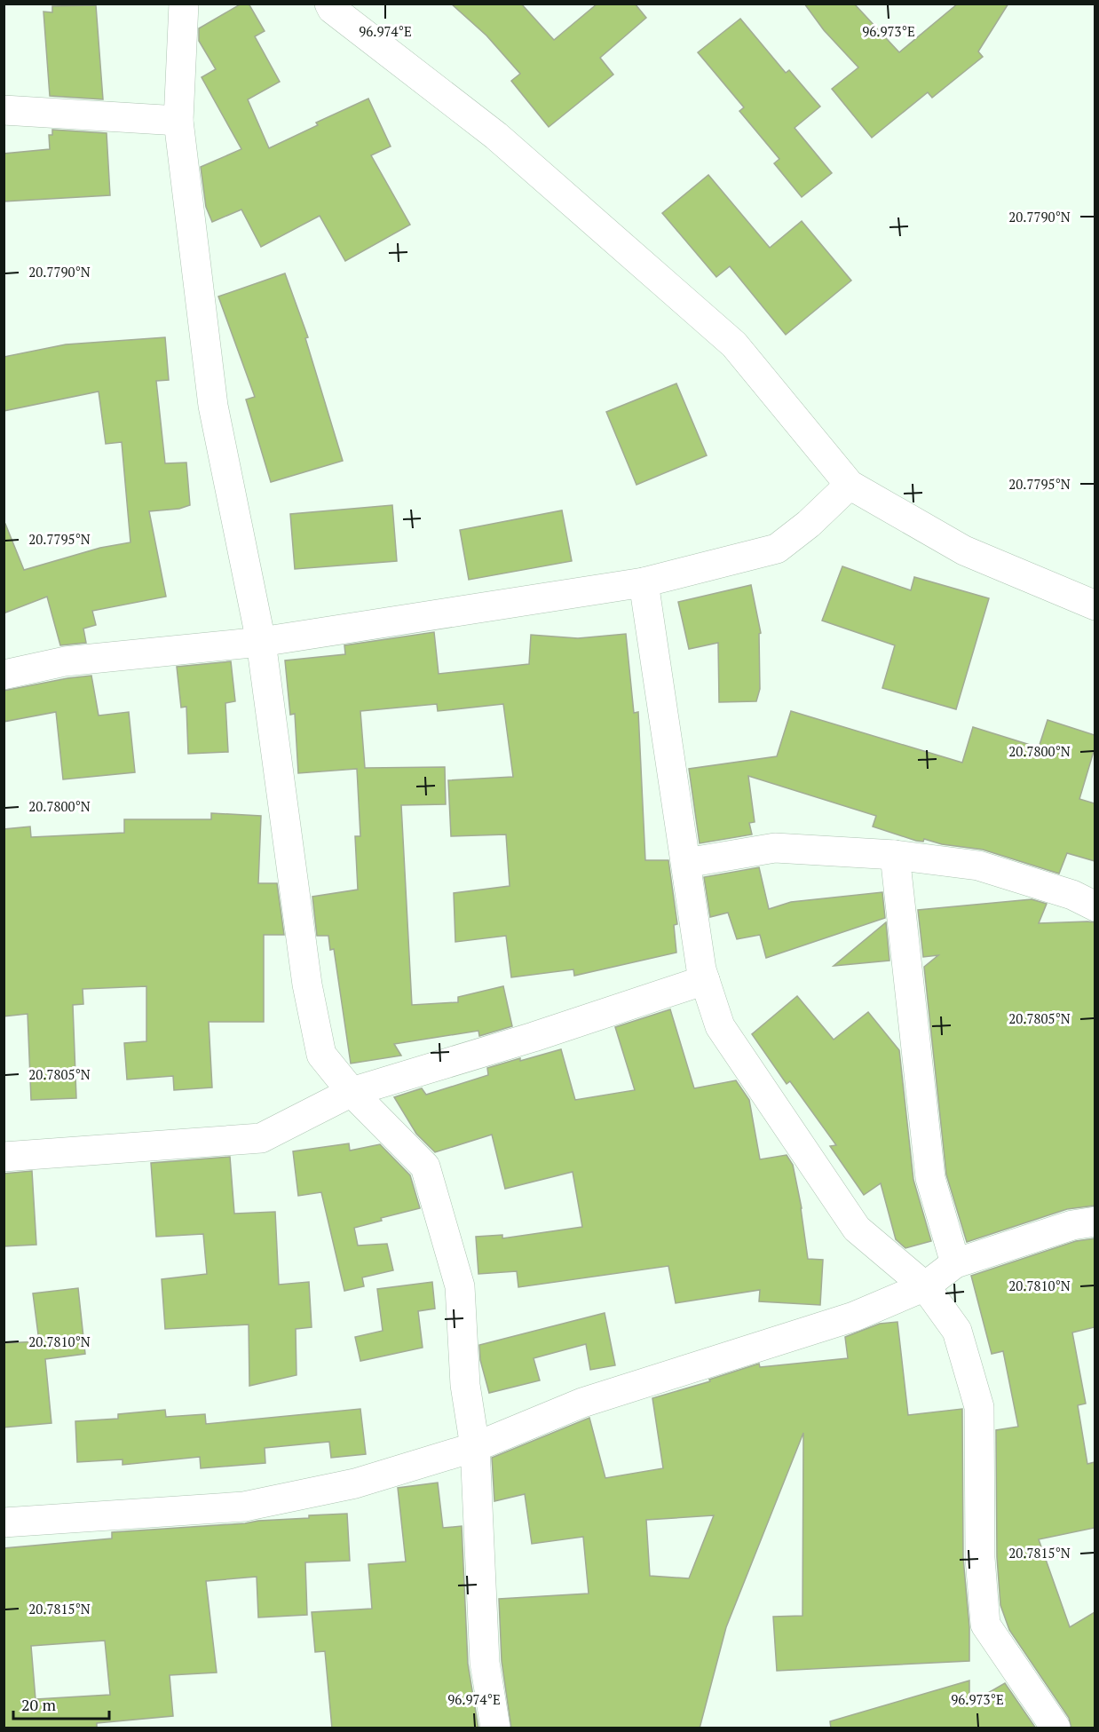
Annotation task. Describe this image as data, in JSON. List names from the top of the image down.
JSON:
{
  "scale_bar": "20 m",
  "coordinates": [
    "96.974°E",
    "96.973°E",
    "20.7790°N",
    "20.7795°N",
    "20.7800°N",
    "20.7805°N",
    "20.7810°N",
    "20.7815°N"
  ]
}
